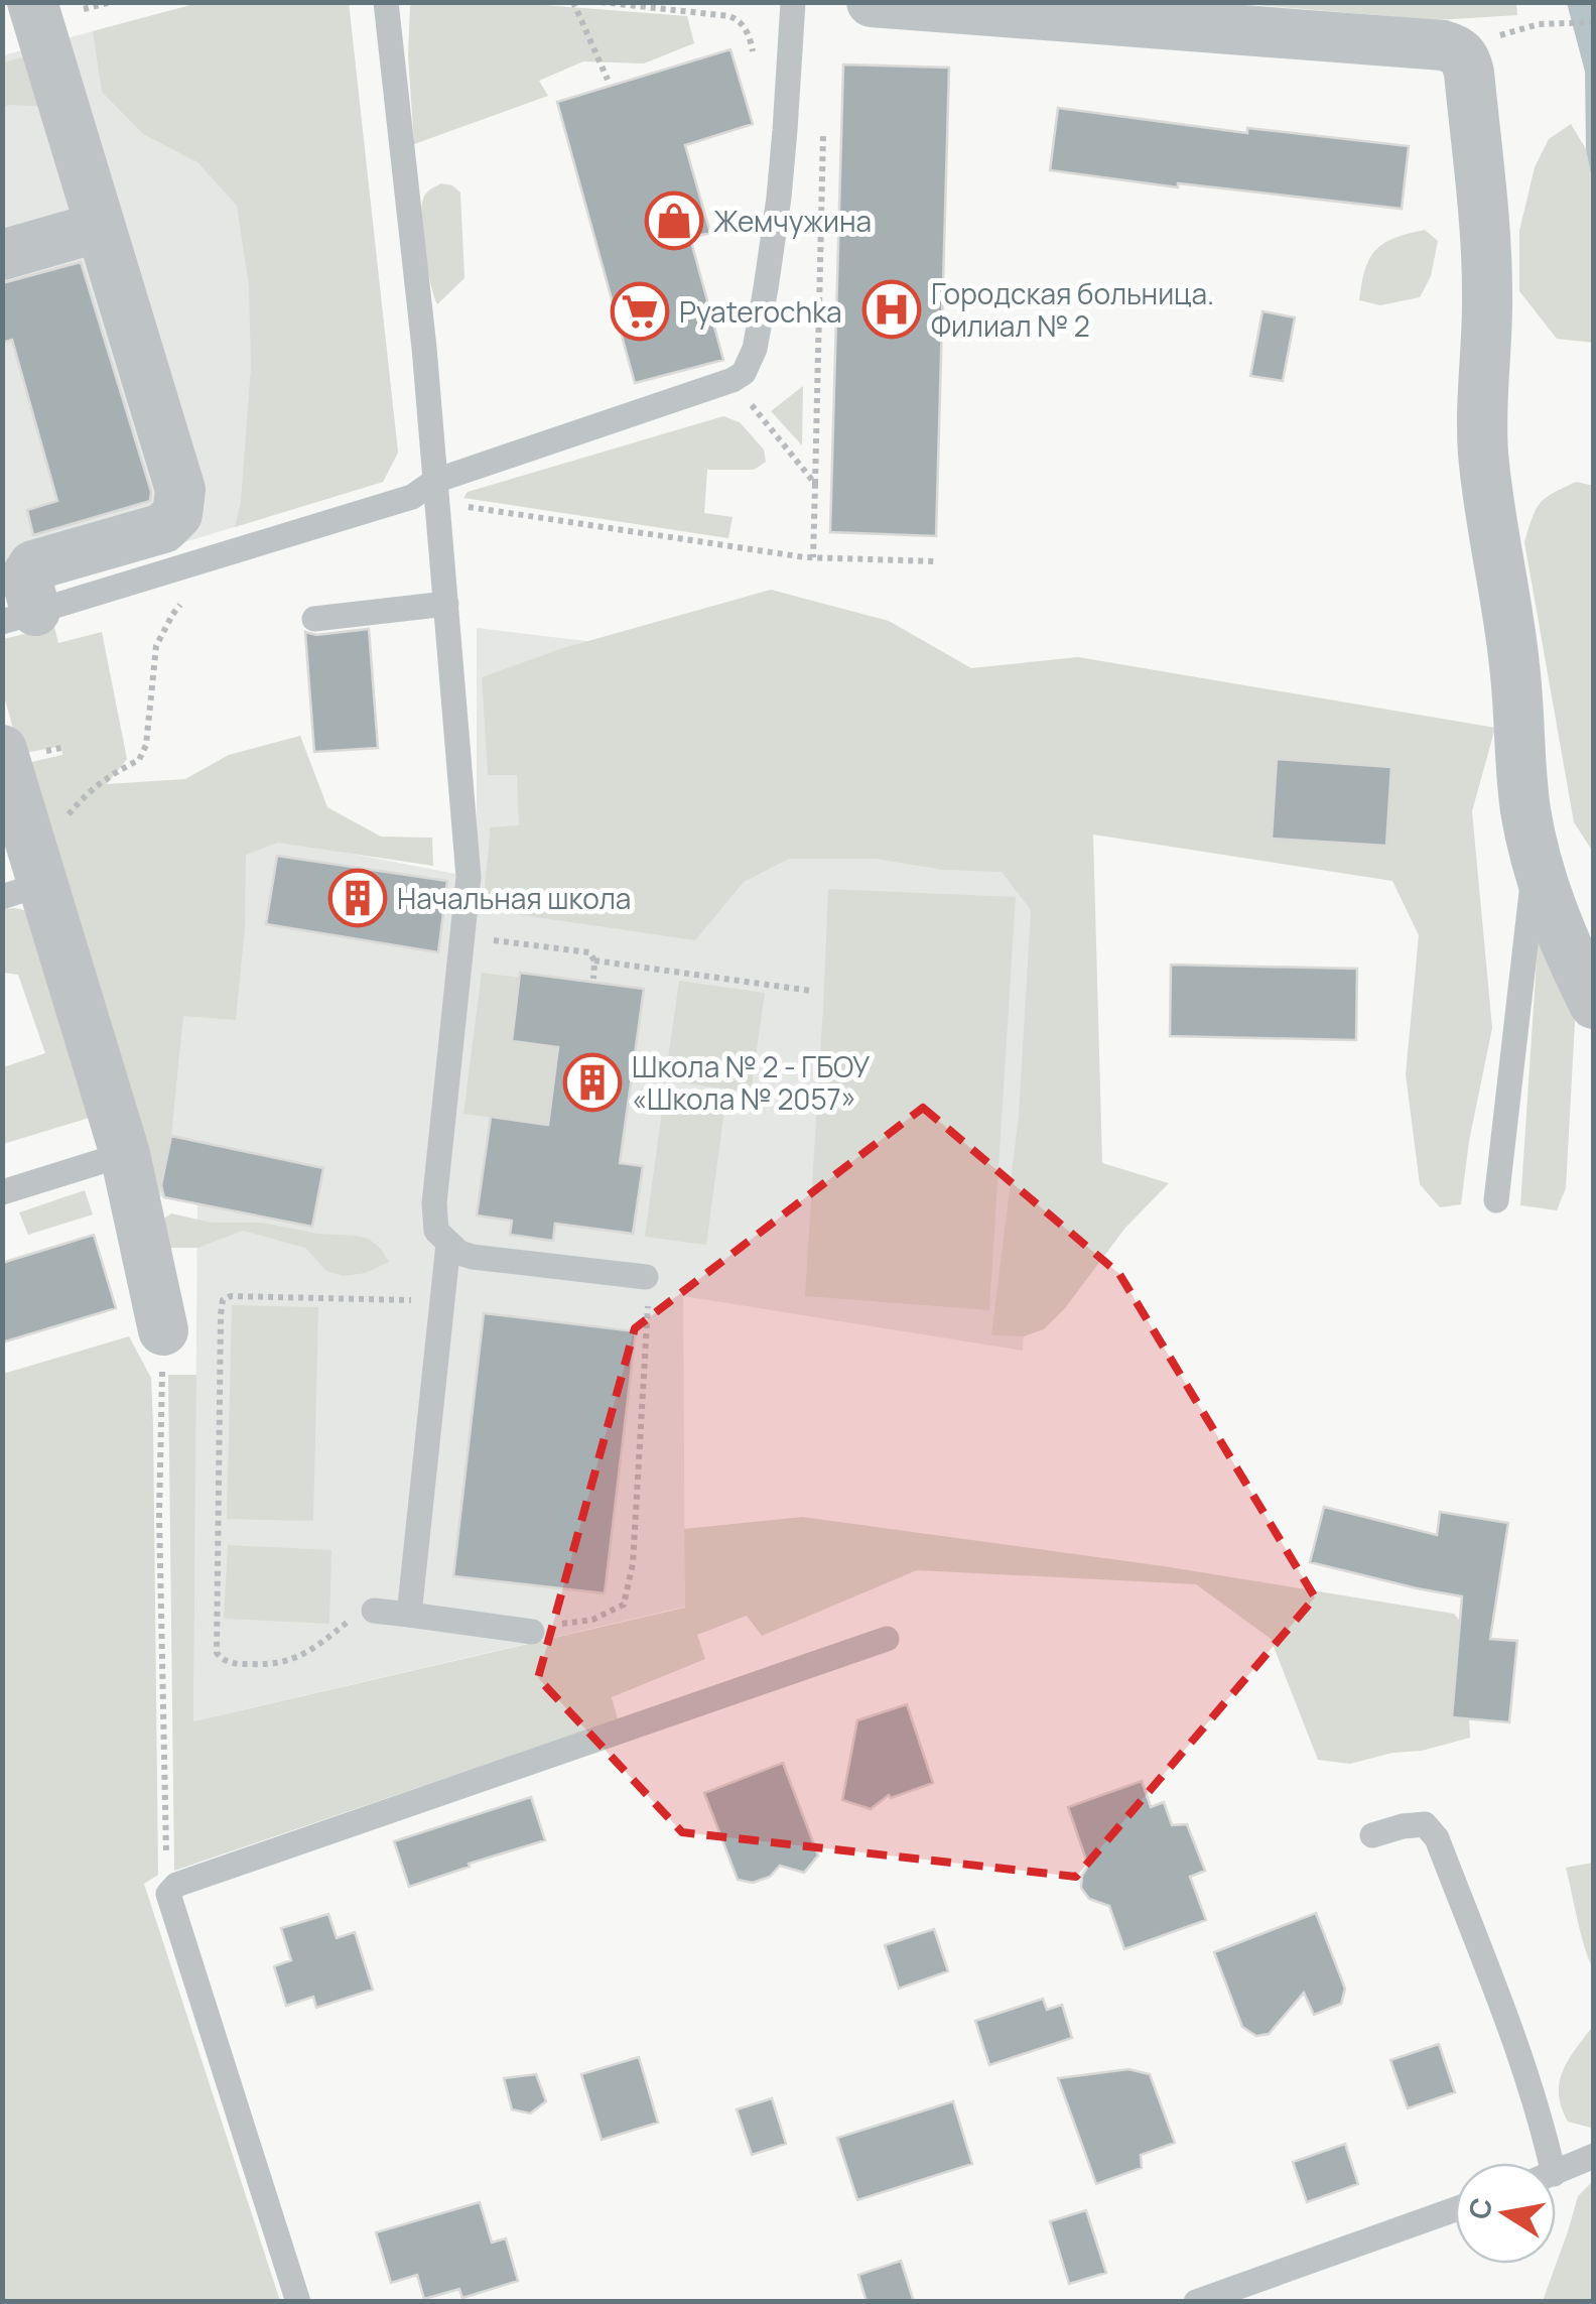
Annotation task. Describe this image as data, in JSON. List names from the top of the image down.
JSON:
{
  "places": {
    "shop": ["Жемчужина"],
    "hospital": ["Городская больница. Филиал № 2"],
    "supermarket": ["Pyaterochka"],
    "building": ["Начальная школа", "Школа № 2 - ГБОУ «Школа № 2057»"]
  },
  "north": "left"
}
